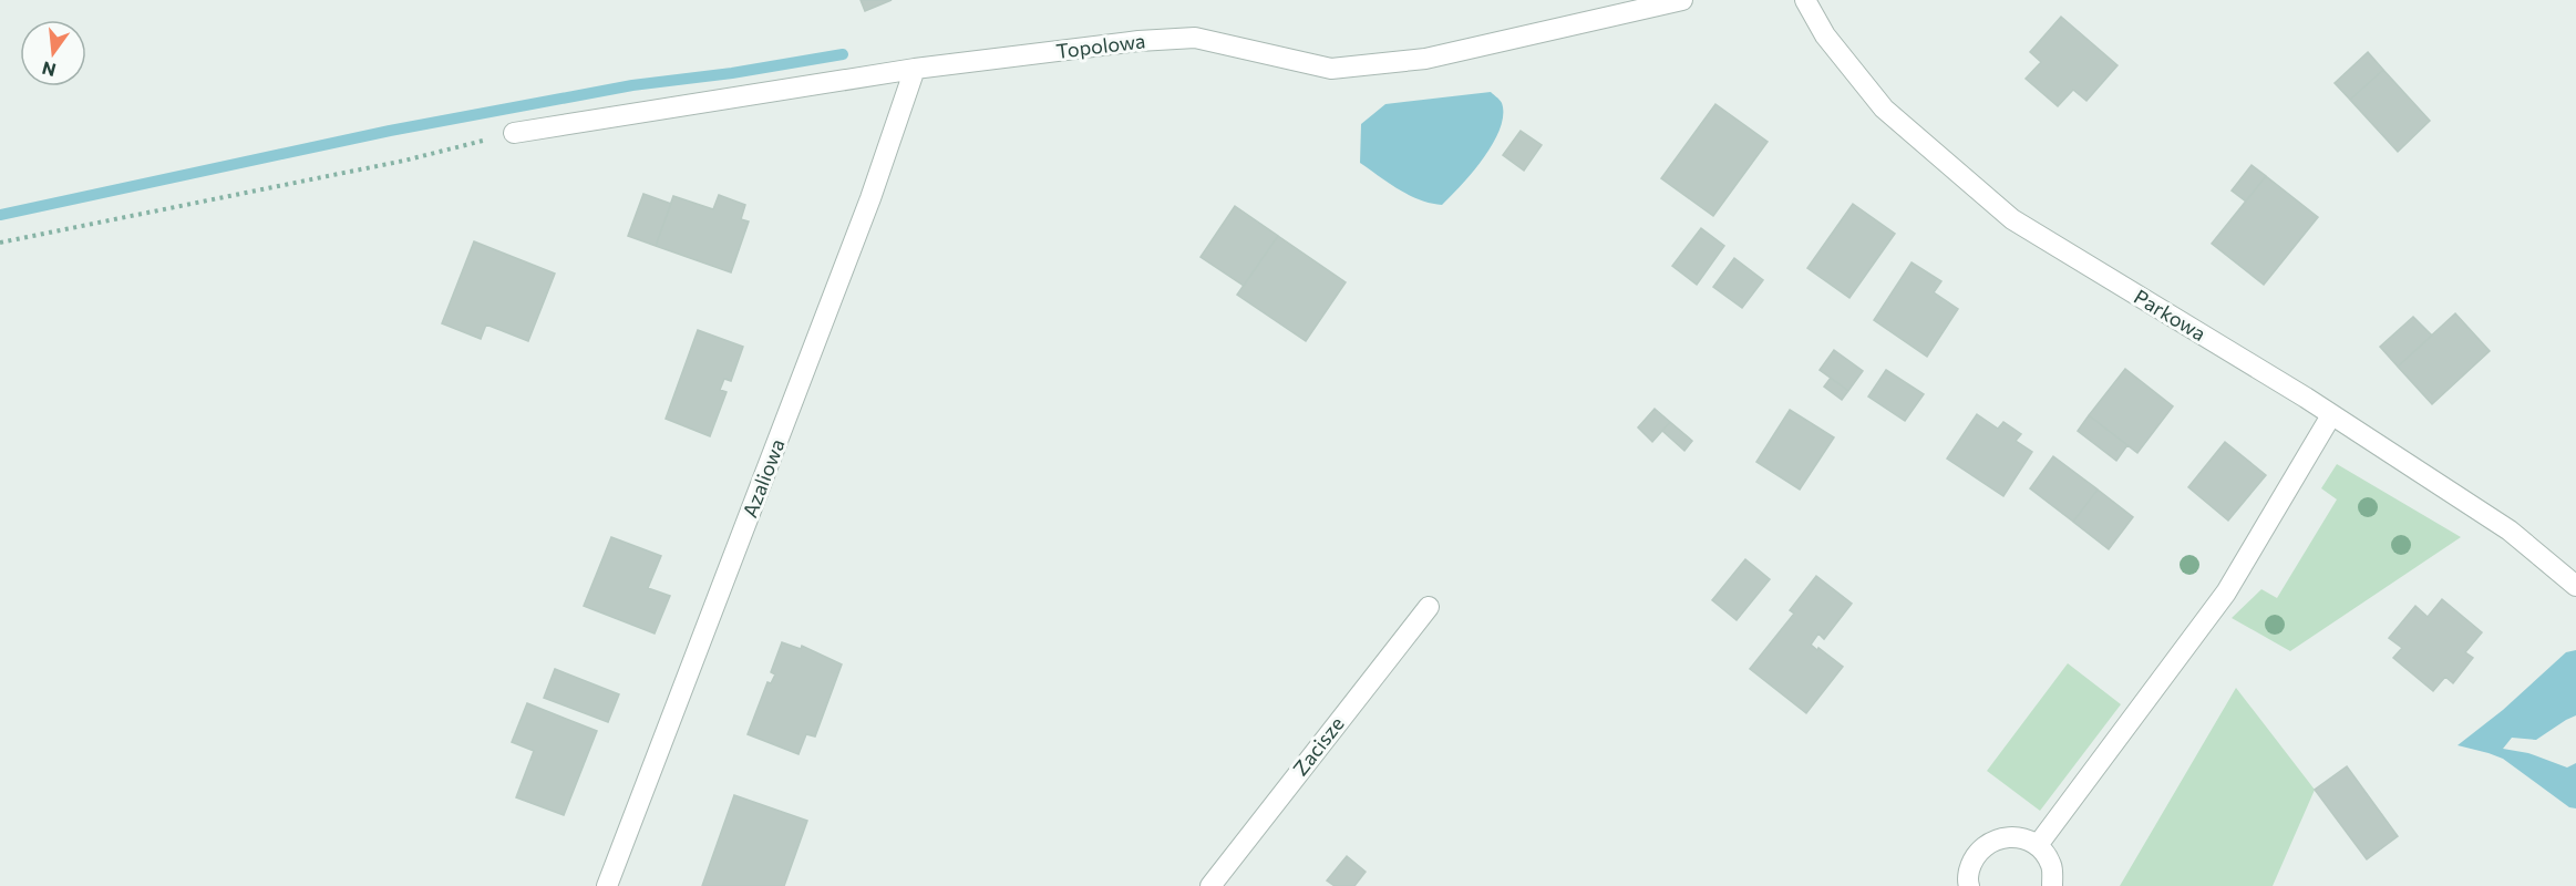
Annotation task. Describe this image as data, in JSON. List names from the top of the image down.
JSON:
{
  "streets": {
    "street": [
      "Topolowa",
      "Parkowa",
      "Azaliowa",
      "Zacisze"
    ]
  },
  "crossings": [
    ["Topolowa", "Azaliowa"]
  ],
  "north": "bottom"
}
